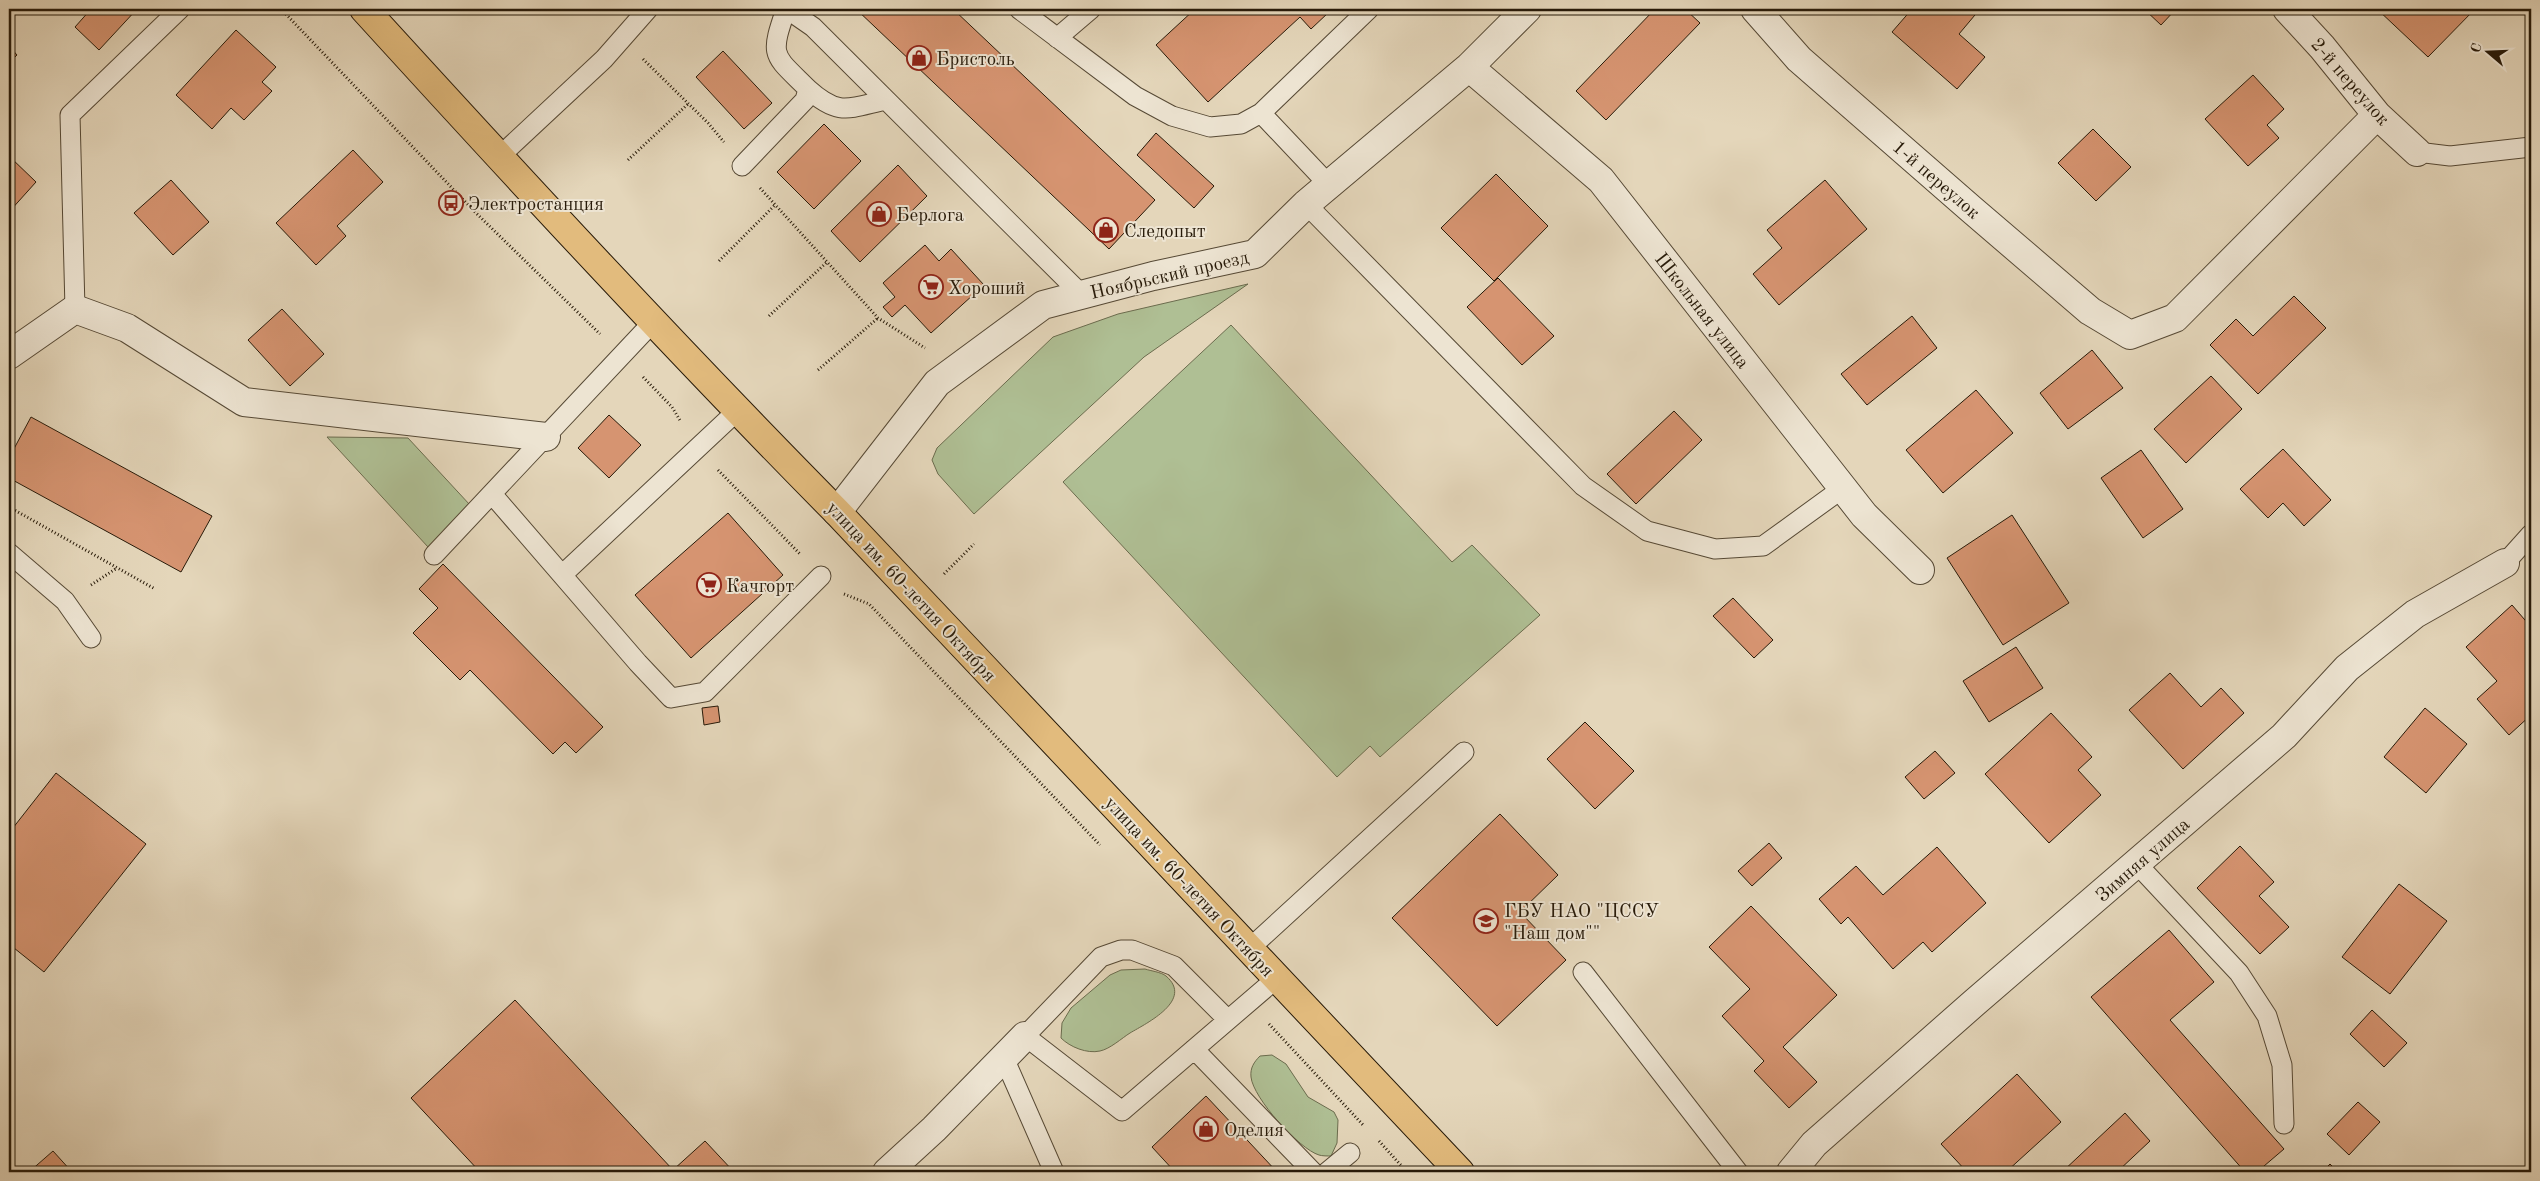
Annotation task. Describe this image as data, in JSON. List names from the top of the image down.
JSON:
{
  "streets": {
    "main road": ["улица им. 60-летия Октября"],
    "street": [
      "2-й переулок",
      "1-й переулок",
      "Ноябрьский проезд",
      "Школьная улица",
      "Зимняя улица"
    ]
  },
  "crossings": [
    ["2-й переулок", "1-й переулок"],
    ["Ноябрьский проезд", "Школьная улица"],
    ["Ноябрьский проезд", "улица им. 60-летия Октября"]
  ],
  "places": {
    "shop": [
      "Бристоль",
      "Берлога",
      "Следопыт",
      "Оделия"
    ],
    "bus stop": ["Электростанция"],
    "supermarket": ["Хороший", "Качгорт"],
    "school or university": ["ГБУ НАО \"ЦССУ \"Наш дом\"\""]
  },
  "north": "left"
}
